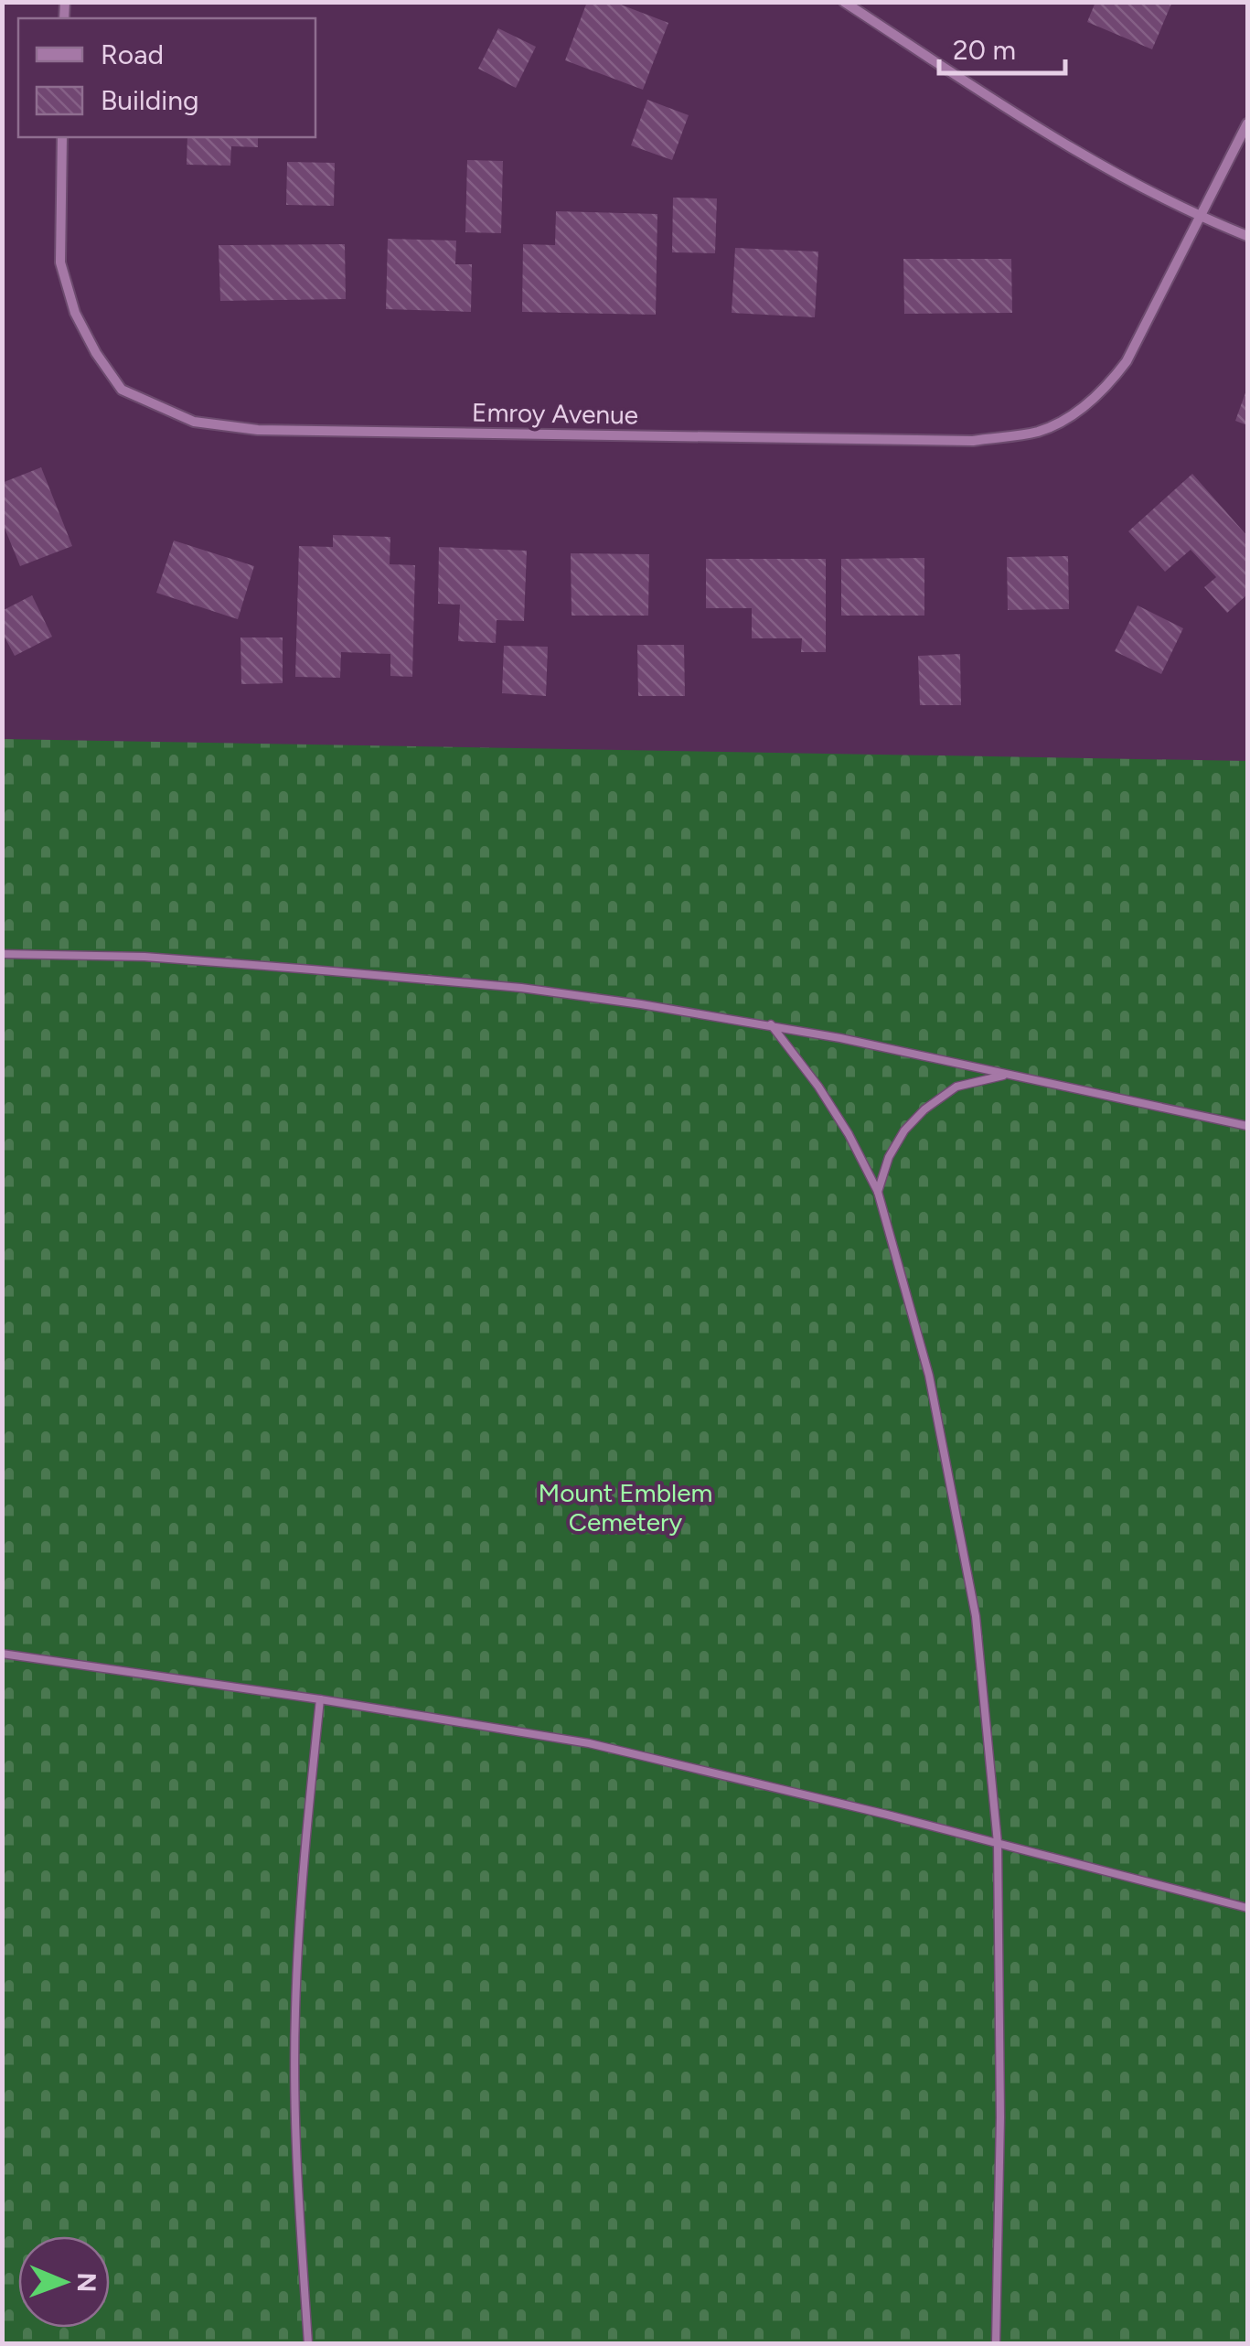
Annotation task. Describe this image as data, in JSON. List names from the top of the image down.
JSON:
{
  "streets": {
    "street": ["Emroy Avenue"]
  },
  "parks": ["Mount Emblem Cemetery"],
  "legend": ["Road", "Building"],
  "scale_bar": "20 m",
  "north": "right"
}
